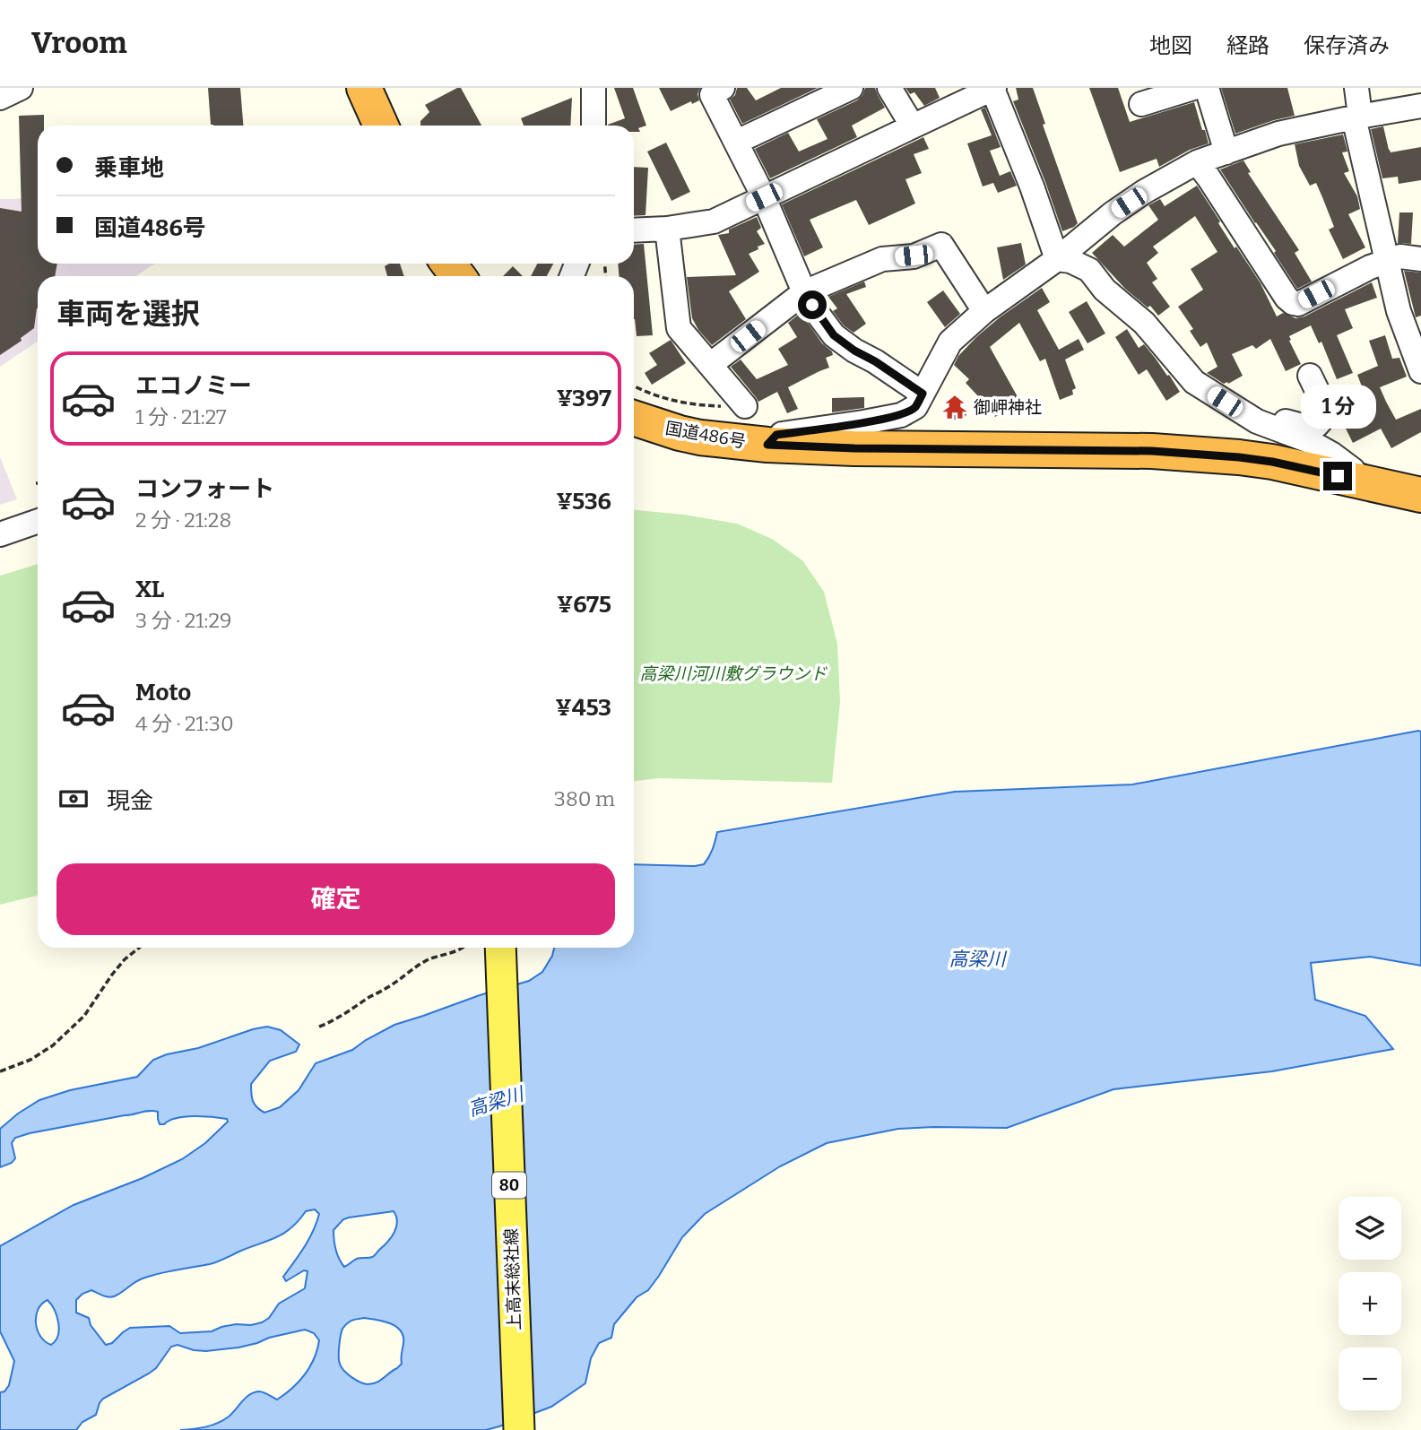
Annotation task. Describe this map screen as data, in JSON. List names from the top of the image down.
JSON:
{
  "streets": {
    "highway": ["国道486号"],
    "main road": ["80", "上高末総社線"]
  },
  "water": ["高梁川"],
  "parks": ["高梁川河川敷グラウンド"],
  "places": {
    "temple": ["御岬神社"]
  },
  "page": {
    "header": "Vroom",
    "nav": ["地図", "経路", "保存済み"],
    "banner": ["乗車地", "国道486号"],
    "heading": "車両を選択",
    "list": [
      {
        "name": "エコノミー",
        "note": "1 分 · 21:27",
        "value": "¥397"
      },
      {
        "name": "コンフォート",
        "note": "2 分 · 21:28",
        "value": "¥536"
      },
      {
        "name": "XL",
        "note": "3 分 · 21:29",
        "value": "¥675"
      },
      {
        "name": "Moto",
        "note": "4 分 · 21:30",
        "value": "¥453"
      }
    ],
    "bubble": "1 分",
    "pay": ["現金", "380 m"],
    "buttons": "確定",
    "map_buttons": ["+", "−"]
  }
}
